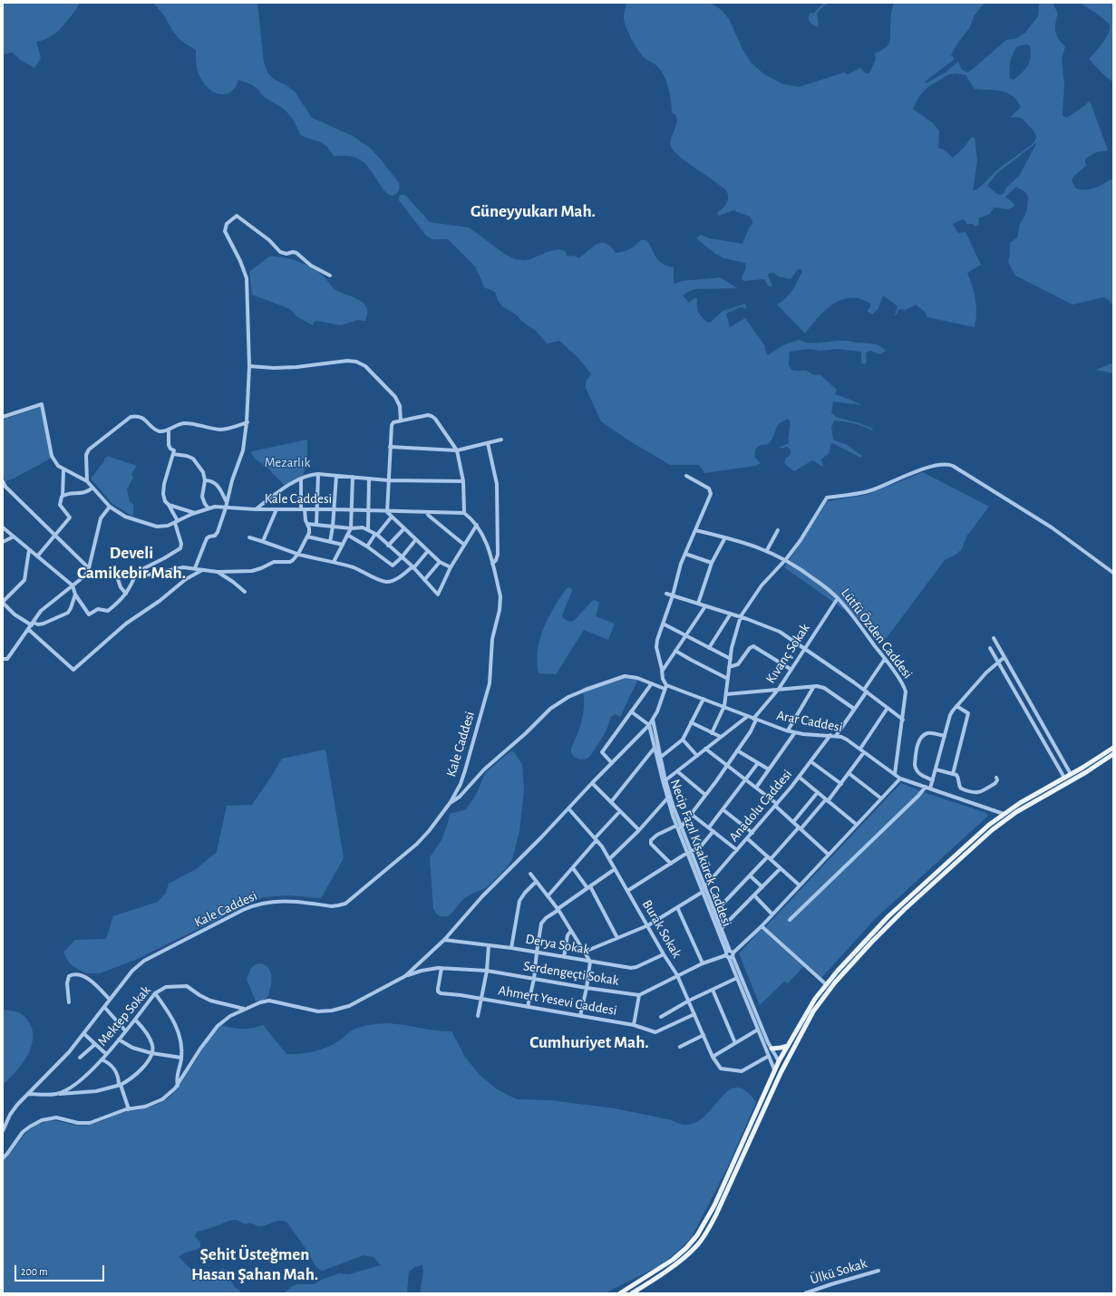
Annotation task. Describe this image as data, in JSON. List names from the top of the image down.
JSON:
{
  "streets": {
    "street": [
      "Kale Caddesi",
      "Lütfü Özden Caddesi",
      "Kıvanç Sokak",
      "Arar Caddesi",
      "Anadolu Caddesi",
      "Necip Fazıl Kısakürek Caddesi",
      "Burak Sokak",
      "Derya Sokak",
      "Serdengeçti Sokak",
      "Ahmert Yesevi Caddesi",
      "Mektep Sokak",
      "Ülkü Sokak"
    ]
  },
  "crossings": [
    ["Kale Caddesi", "Arar Caddesi"],
    ["Kale Caddesi", "Mektep Sokak"],
    ["Lütfü Özden Caddesi", "Kıvanç Sokak"],
    ["Lütfü Özden Caddesi", "Arar Caddesi"],
    ["Kıvanç Sokak", "Arar Caddesi"],
    ["Kıvanç Sokak", "Necip Fazıl Kısakürek Caddesi"],
    ["Arar Caddesi", "Anadolu Caddesi"],
    ["Anadolu Caddesi", "Necip Fazıl Kısakürek Caddesi"],
    ["Necip Fazıl Kısakürek Caddesi", "Burak Sokak"],
    ["Burak Sokak", "Derya Sokak"],
    ["Burak Sokak", "Ahmert Yesevi Caddesi"],
    ["Serdengeçti Sokak", "Ahmert Yesevi Caddesi"]
  ],
  "districts": [
    "Güneyyukarı Mah.",
    "Develi Camikebir Mah.",
    "Cumhuriyet Mah.",
    "Şehit Üsteğmen Hasan Şahan Mah."
  ],
  "parks": ["Mezarlık"],
  "scale_bar": "200 m"
}
